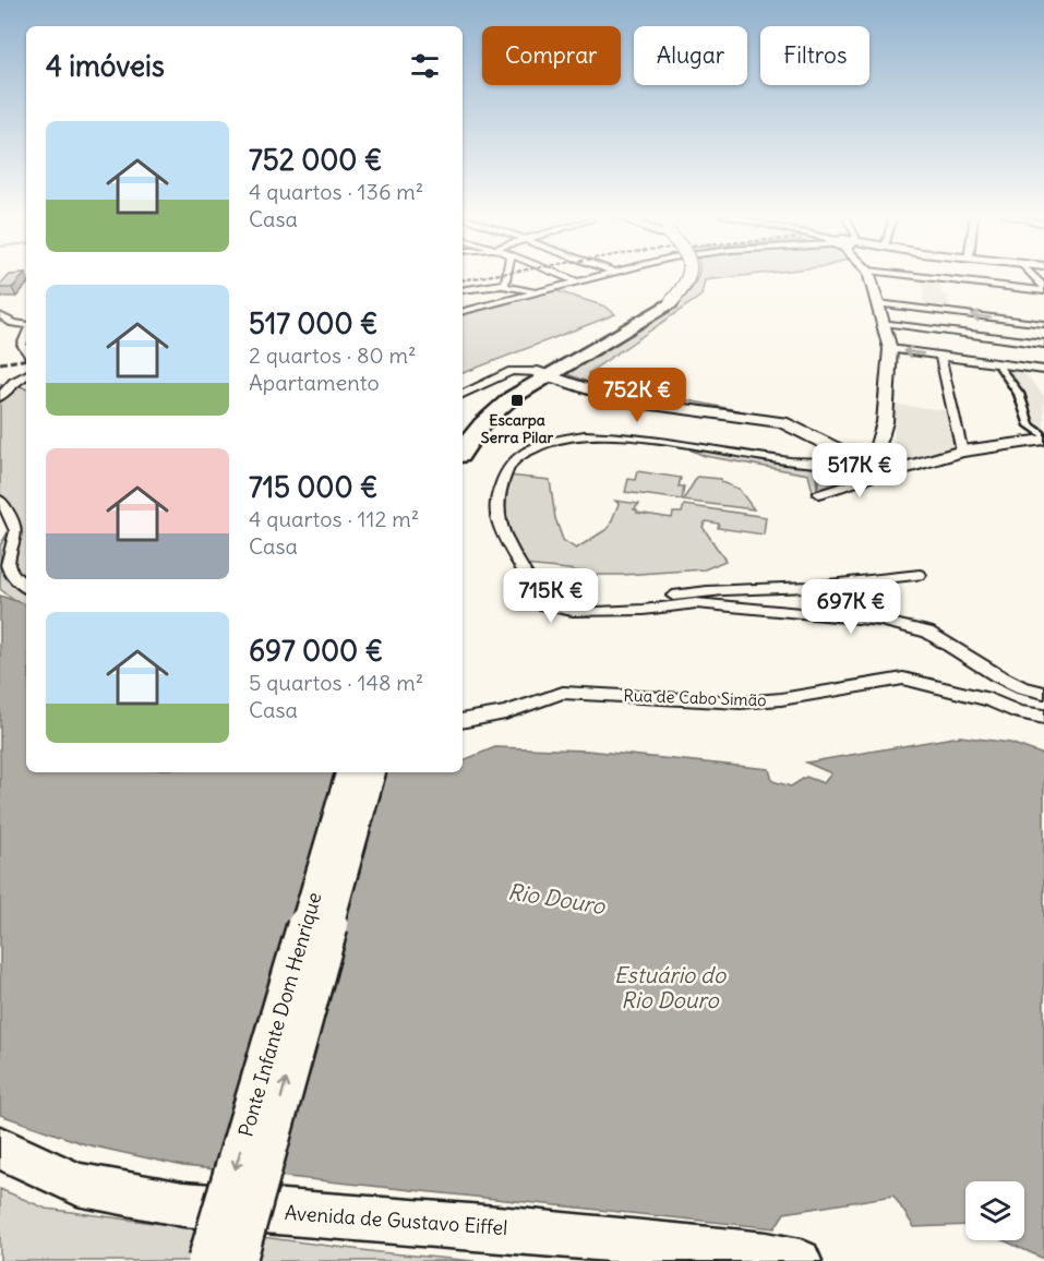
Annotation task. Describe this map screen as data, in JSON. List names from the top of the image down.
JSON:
{
  "streets": {
    "main road": ["Ponte Infante Dom Henrique", "Avenida de Gustavo Eiffel"],
    "street": ["Rua de Cabo Simão"]
  },
  "water": ["Rio Douro", "Estuário do Rio Douro"],
  "places": {
    "transit": ["Escarpa Serra Pilar"]
  },
  "page": {
    "chip": ["Comprar", "Alugar", "Filtros"],
    "heading": "4 imóveis",
    "list": [
      {
        "name": "752 000 €",
        "note": "4 quartos · 136 m² · Casa"
      },
      {
        "name": "517 000 €",
        "note": "2 quartos · 80 m² · Apartamento"
      },
      {
        "name": "715 000 €",
        "note": "4 quartos · 112 m² · Casa"
      },
      {
        "name": "697 000 €",
        "note": "5 quartos · 148 m² · Casa"
      }
    ],
    "price": [
      "752K €",
      "517K €",
      "715K €",
      "697K €"
    ]
  }
}
